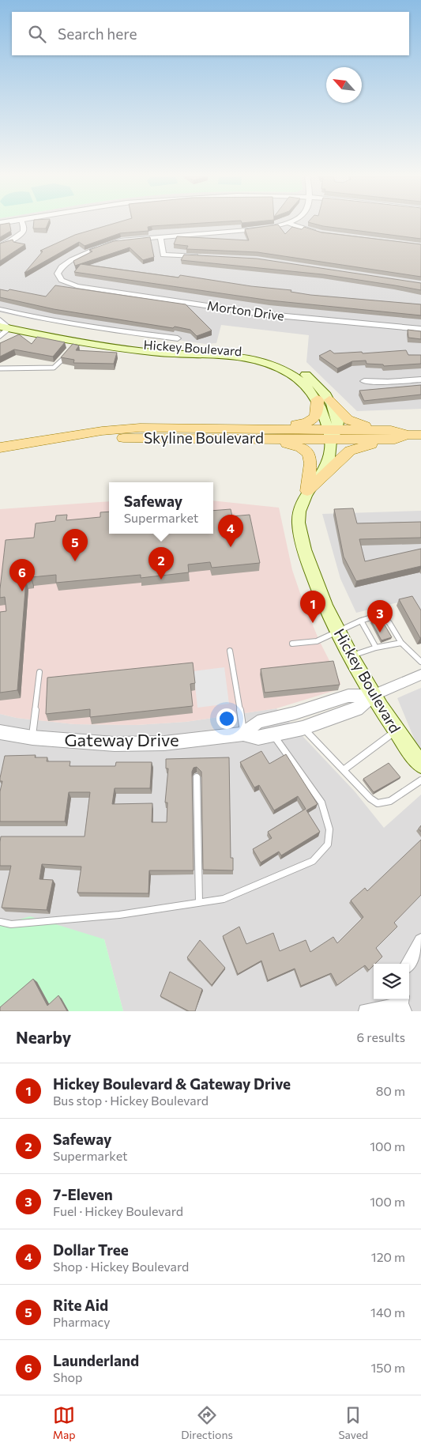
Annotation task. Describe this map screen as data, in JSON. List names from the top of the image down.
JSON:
{
  "streets": {
    "main road": ["Hickey Boulevard", "Skyline Boulevard"],
    "street": ["Morton Drive", "Gateway Drive"]
  },
  "crossings": [
    ["Hickey Boulevard", "Skyline Boulevard"],
    ["Hickey Boulevard", "Gateway Drive"]
  ],
  "north": "top left",
  "page": {
    "search": "Search here",
    "popup": ["Safeway", "Supermarket"],
    "pins": [
      "4",
      "5",
      "2",
      "6",
      "1",
      "3"
    ],
    "heading": ["Nearby", "6 results"],
    "list": [
      {
        "mark": "1",
        "name": "Hickey Boulevard & Gateway Drive",
        "note": "Bus stop · Hickey Boulevard",
        "value": "80 m"
      },
      {
        "mark": "2",
        "name": "Safeway",
        "note": "Supermarket",
        "value": "100 m"
      },
      {
        "mark": "3",
        "name": "7-Eleven",
        "note": "Fuel · Hickey Boulevard",
        "value": "100 m"
      },
      {
        "mark": "4",
        "name": "Dollar Tree",
        "note": "Shop · Hickey Boulevard",
        "value": "120 m"
      },
      {
        "mark": "5",
        "name": "Rite Aid",
        "note": "Pharmacy",
        "value": "140 m"
      },
      {
        "mark": "6",
        "name": "Launderland",
        "note": "Shop",
        "value": "150 m"
      }
    ],
    "nav": ["Map", "Directions", "Saved"]
  }
}
